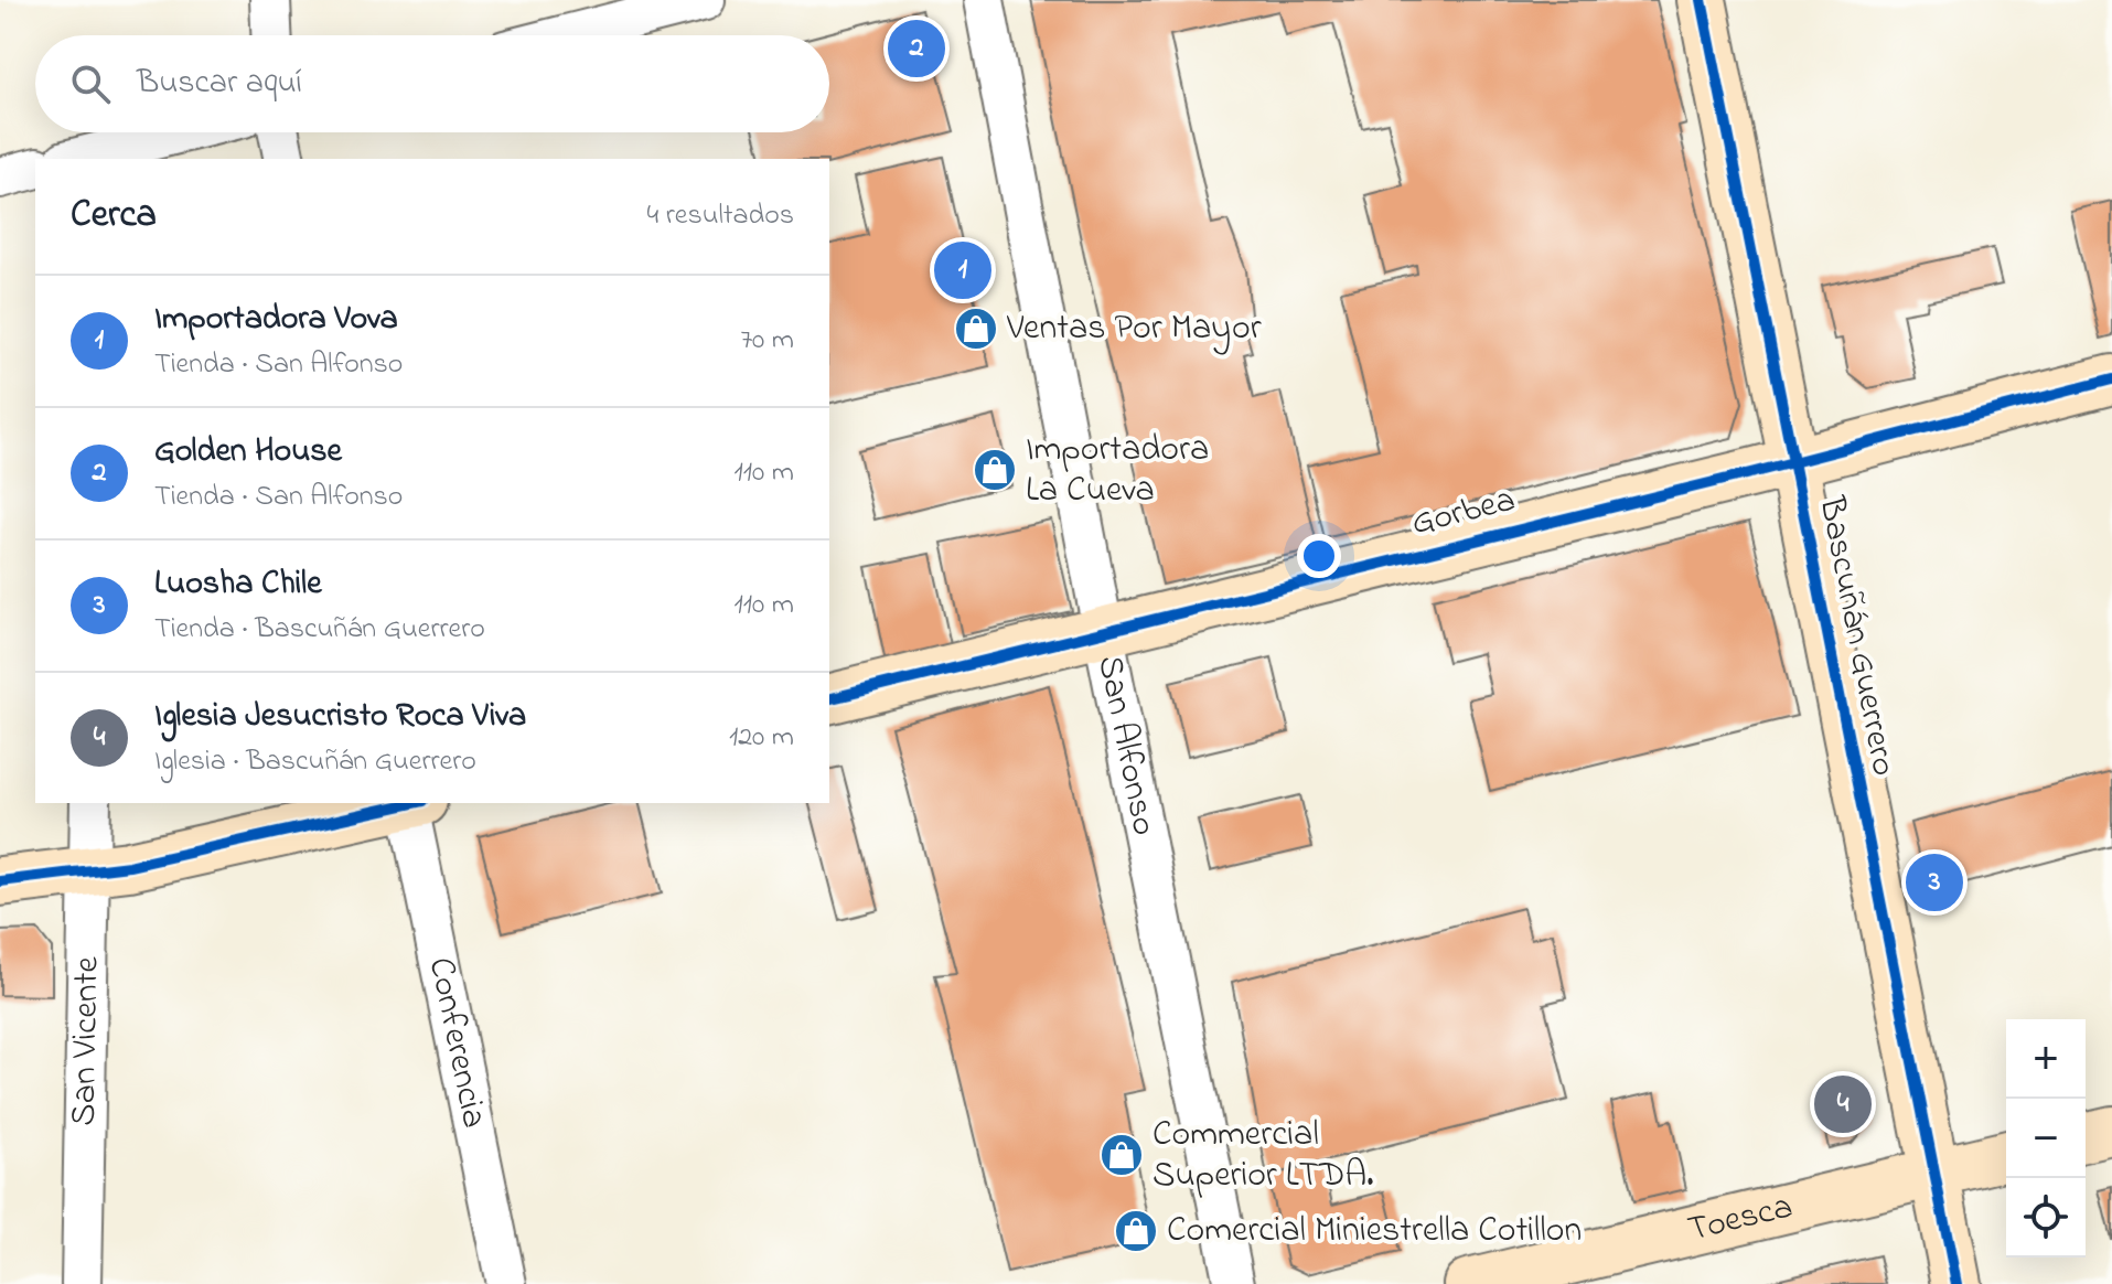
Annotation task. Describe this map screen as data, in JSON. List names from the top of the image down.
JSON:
{
  "streets": {
    "street": [
      "Gorbea",
      "Bascuñán Guerrero",
      "San Alfonso",
      "San Vicente",
      "Conferencia",
      "Toesca"
    ]
  },
  "crossings": [
    ["Gorbea", "Bascuñán Guerrero"],
    ["Gorbea", "San Alfonso"],
    ["Bascuñán Guerrero", "Toesca"]
  ],
  "places": {
    "shop": [
      "Ventas Por Mayor",
      "Importadora La Cueva",
      "Commercial Superior LTDA.",
      "Comercial Miniestrella Cotillon"
    ]
  },
  "page": {
    "pins": [
      "2",
      "1",
      "3",
      "4"
    ],
    "search": "Buscar aquí",
    "heading": ["Cerca", "4 resultados"],
    "list": [
      {
        "mark": "1",
        "name": "Importadora Vova",
        "note": "Tienda · San Alfonso",
        "value": "70 m"
      },
      {
        "mark": "2",
        "name": "Golden House",
        "note": "Tienda · San Alfonso",
        "value": "110 m"
      },
      {
        "mark": "3",
        "name": "Luosha Chile",
        "note": "Tienda · Bascuñán Guerrero",
        "value": "110 m"
      },
      {
        "mark": "4",
        "name": "Iglesia Jesucristo Roca Viva",
        "note": "Iglesia · Bascuñán Guerrero",
        "value": "120 m"
      }
    ],
    "map_buttons": ["+", "−"]
  }
}
